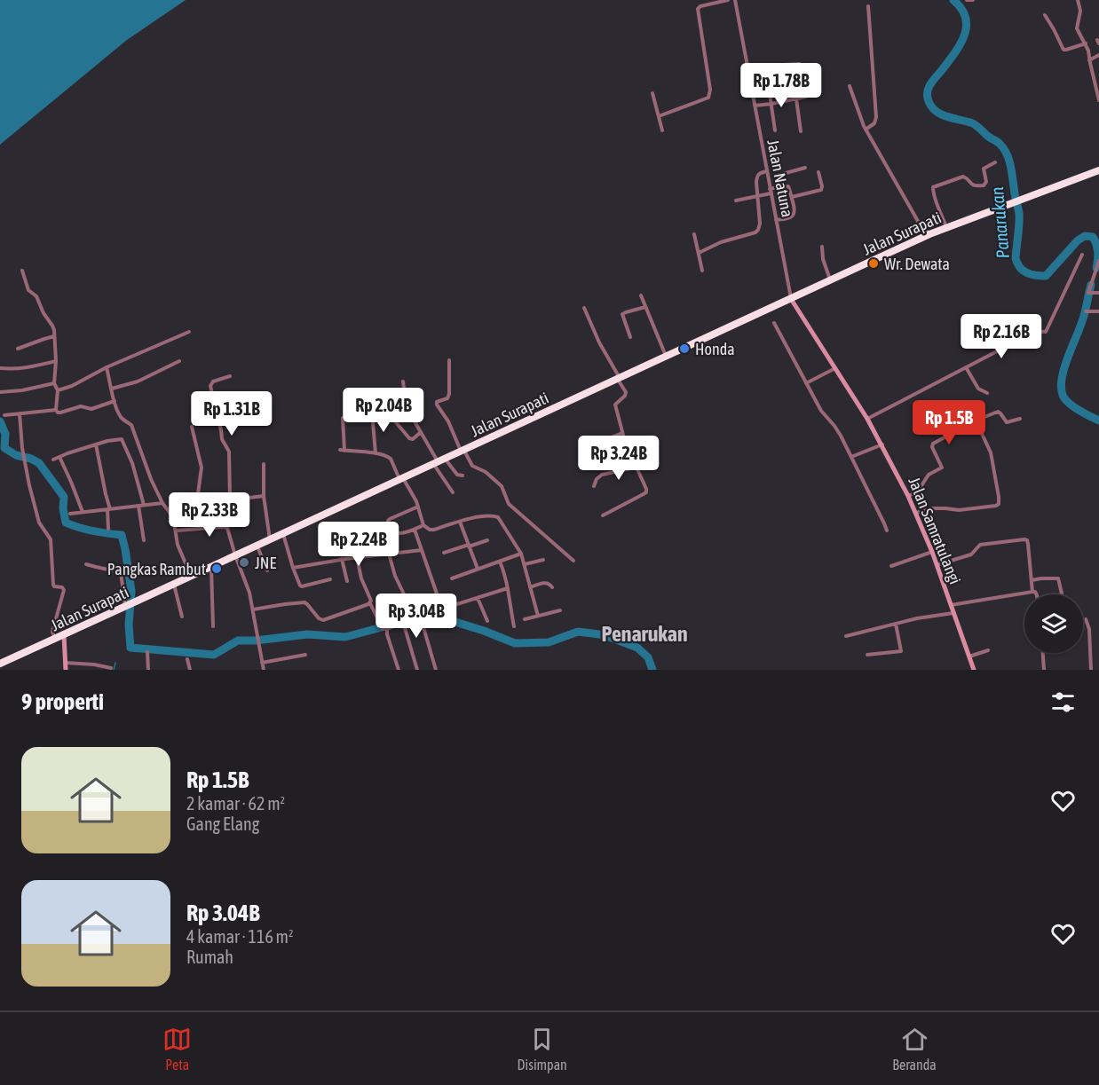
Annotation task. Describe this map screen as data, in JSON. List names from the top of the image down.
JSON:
{
  "streets": {
    "highway": ["Jalan Surapati"],
    "main road": ["Jalan Samratulangi"],
    "street": ["Jalan Natuna"]
  },
  "crossings": [
    ["Jalan Natuna", "Jalan Surapati"],
    ["Jalan Natuna", "Jalan Samratulangi"],
    ["Jalan Surapati", "Jalan Samratulangi"]
  ],
  "districts": ["Penarukan"],
  "water": ["Panarukan"],
  "places": [
    "Wr. Dewata",
    "Honda",
    "JNE",
    "Pangkas Rambut"
  ],
  "page": {
    "price": [
      "Rp 1.78B",
      "Rp 2.16B",
      "Rp 2.04B",
      "Rp 1.31B",
      "Rp 1.5B",
      "Rp 3.24B",
      "Rp 2.33B",
      "Rp 2.24B",
      "Rp 3.04B"
    ],
    "heading": "9 properti",
    "list": [
      {
        "name": "Rp 1.5B",
        "note": "2 kamar · 62 m² · Gang Elang"
      },
      {
        "name": "Rp 3.04B",
        "note": "4 kamar · 116 m² · Rumah"
      }
    ],
    "tabs": ["Peta", "Disimpan", "Beranda"]
  }
}
